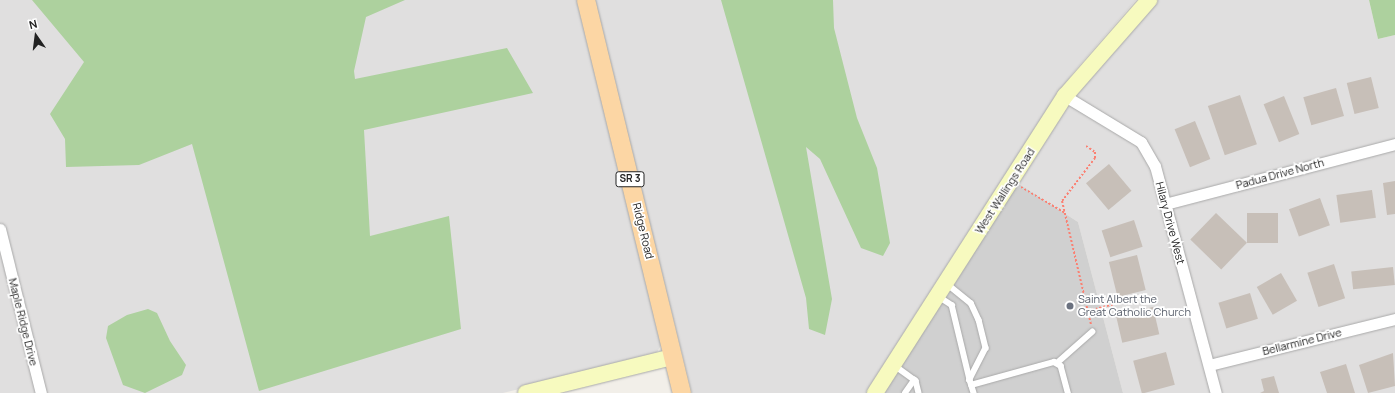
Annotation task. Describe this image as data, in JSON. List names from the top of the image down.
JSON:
{
  "streets": {
    "main road": ["SR 3", "Ridge Road"],
    "street": [
      "Padua Drive North",
      "West Wallings Road",
      "Hilary Drive West",
      "Maple Ridge Drive",
      "Bellarmine Drive"
    ]
  },
  "crossings": [
    ["Padua Drive North", "Hilary Drive West"],
    ["West Wallings Road", "Hilary Drive West"],
    ["Hilary Drive West", "Bellarmine Drive"]
  ],
  "places": ["Saint Albert the Great Catholic Church"],
  "north": "top"
}
